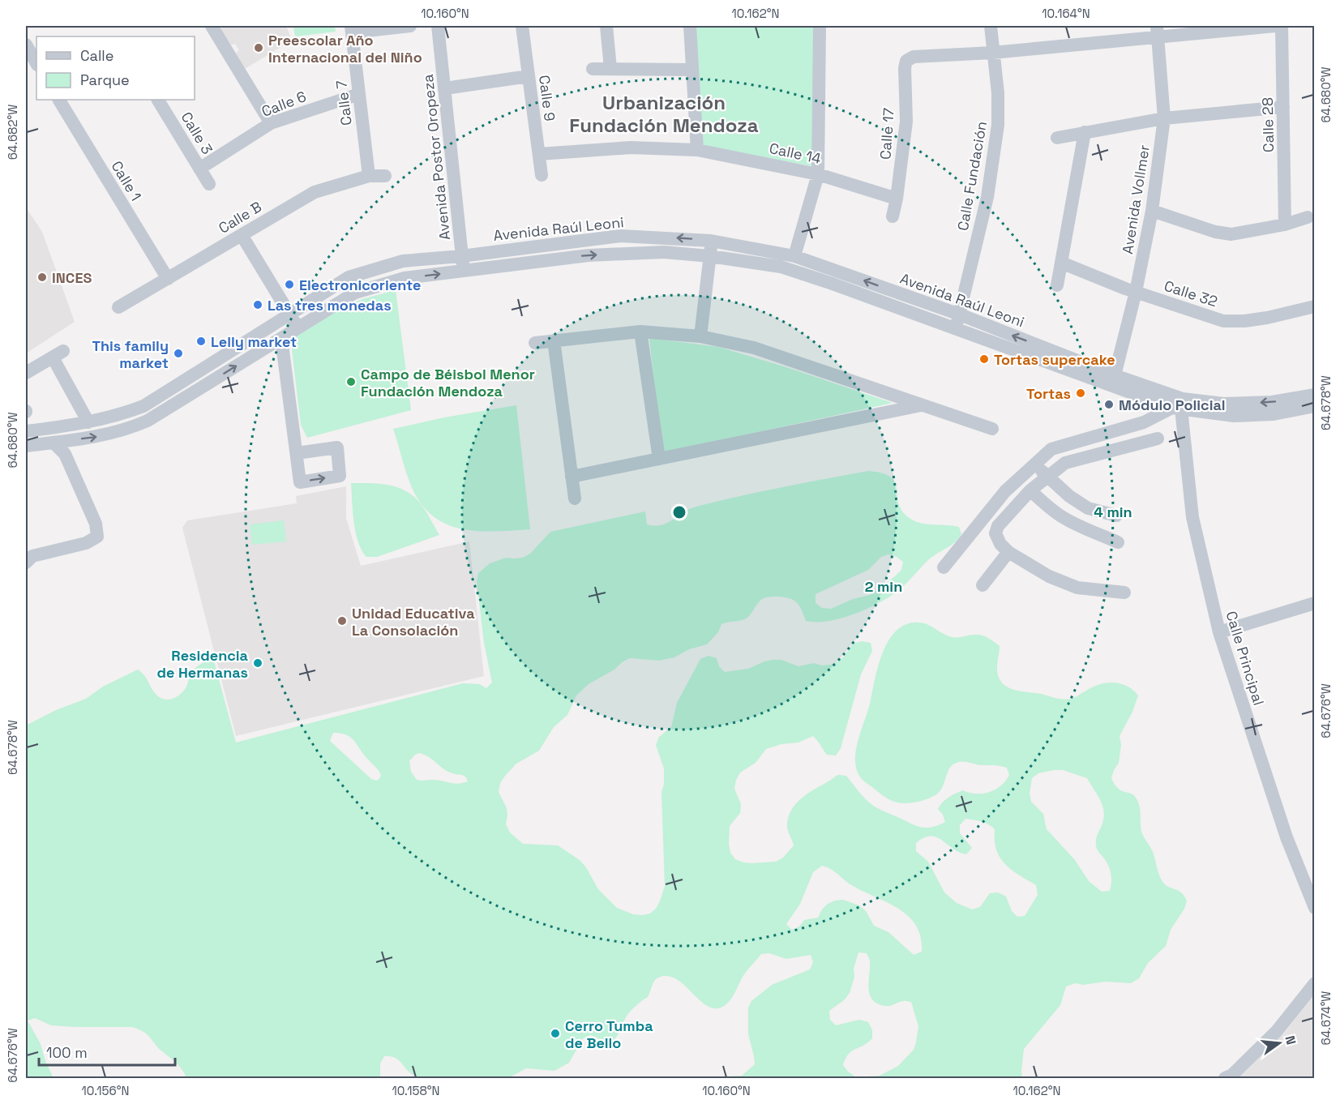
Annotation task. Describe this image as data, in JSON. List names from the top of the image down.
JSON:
{
  "streets": {
    "street": [
      "Calle 9",
      "Calle 7",
      "Calle 6",
      "Calle 28",
      "Calle 3",
      "Calle 17",
      "Calle 14",
      "Avenida Postor Oropeza",
      "Calle Fundación",
      "Calle 1",
      "Avenida Vollmer",
      "Calle B",
      "Avenida Raúl Leoni",
      "Calle 32",
      "Calle Principal"
    ]
  },
  "crossings": [
    ["Calle 9", "Calle 14"],
    ["Calle 7", "Calle 6"],
    ["Calle 7", "Calle B"],
    ["Calle 6", "Calle 3"],
    ["Calle 17", "Calle 14"],
    ["Calle 17", "Calle Fundación"],
    ["Avenida Postor Oropeza", "Avenida Raúl Leoni"],
    ["Calle Fundación", "Avenida Raúl Leoni"],
    ["Calle 1", "Calle B"],
    ["Avenida Vollmer", "Avenida Raúl Leoni"],
    ["Avenida Vollmer", "Calle 32"],
    ["Avenida Raúl Leoni", "Calle Principal"]
  ],
  "districts": ["Urbanización Fundación Mendoza"],
  "places": [
    "Preescolar Año Internacional del Niño",
    "INCES",
    "Electronicoriente",
    "Las tres monedas",
    "Lelly market",
    "This family market",
    "Tortas supercake",
    "Campo de Béisbol Menor Fundación Mendoza",
    "Tortas",
    "Módulo Policial",
    "Unidad Educativa La Consolación",
    "Residencia de Hermanas",
    "Cerro Tumba de Bello"
  ],
  "legend": ["Calle", "Parque"],
  "scale_bar": "100 m",
  "north": "right",
  "coordinates": [
    "10.160°N",
    "10.162°N",
    "10.164°N",
    "64.680°W",
    "64.682°W",
    "64.678°W",
    "64.676°W",
    "64.674°W",
    "10.156°N",
    "10.158°N"
  ],
  "rings": ["4 min", "2 min"]
}
